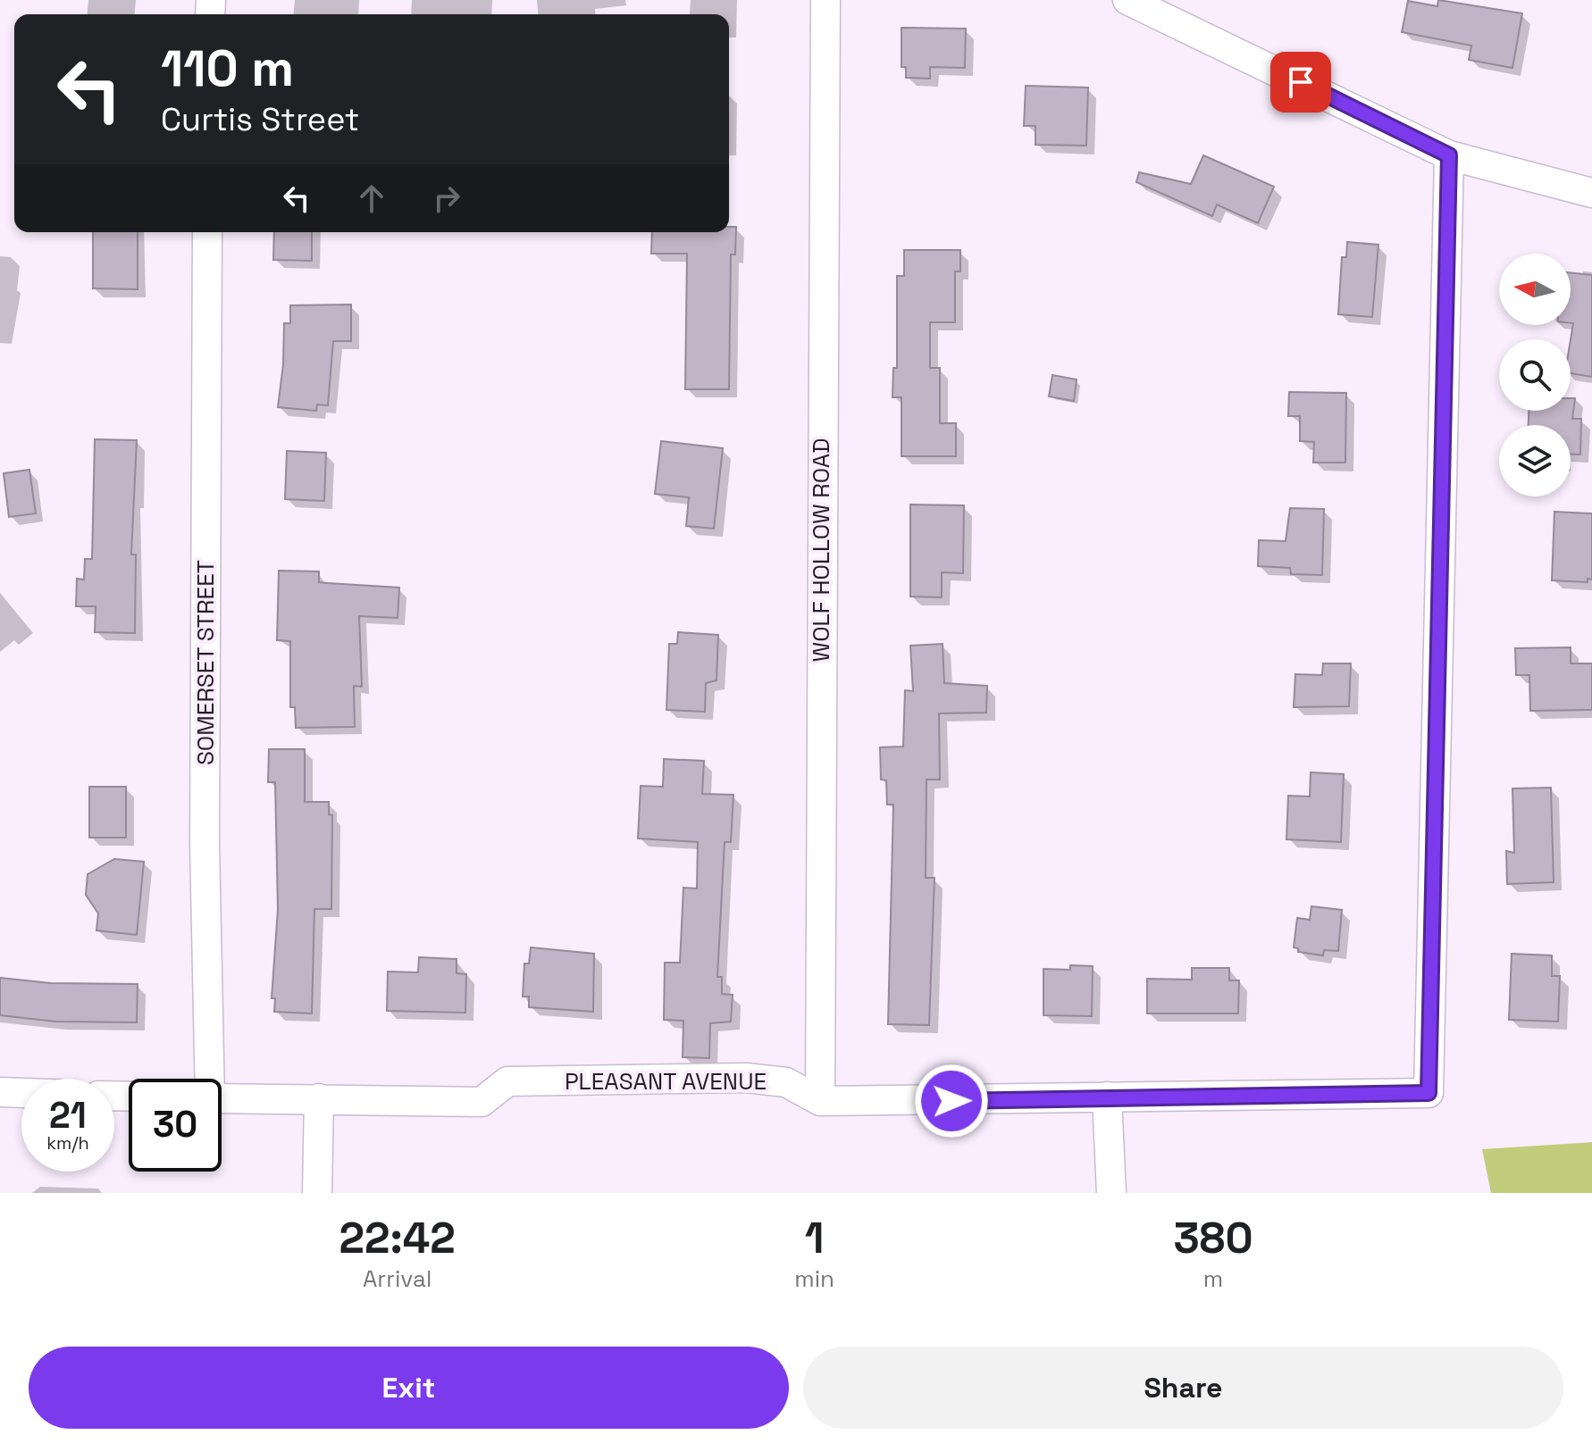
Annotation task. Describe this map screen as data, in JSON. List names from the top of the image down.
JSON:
{
  "streets": {
    "street": ["WOLF HOLLOW ROAD", "SOMERSET STREET", "PLEASANT AVENUE"]
  },
  "crossings": [
    ["WOLF HOLLOW ROAD", "PLEASANT AVENUE"]
  ],
  "north": "left",
  "page": {
    "turn": ["110 m", "Curtis Street"],
    "speed": "21 km/h",
    "limit": "30",
    "eta": [
      "22:42",
      "Arrival",
      "1",
      "min",
      "380",
      "m"
    ],
    "buttons": ["Exit", "Share"]
  }
}
